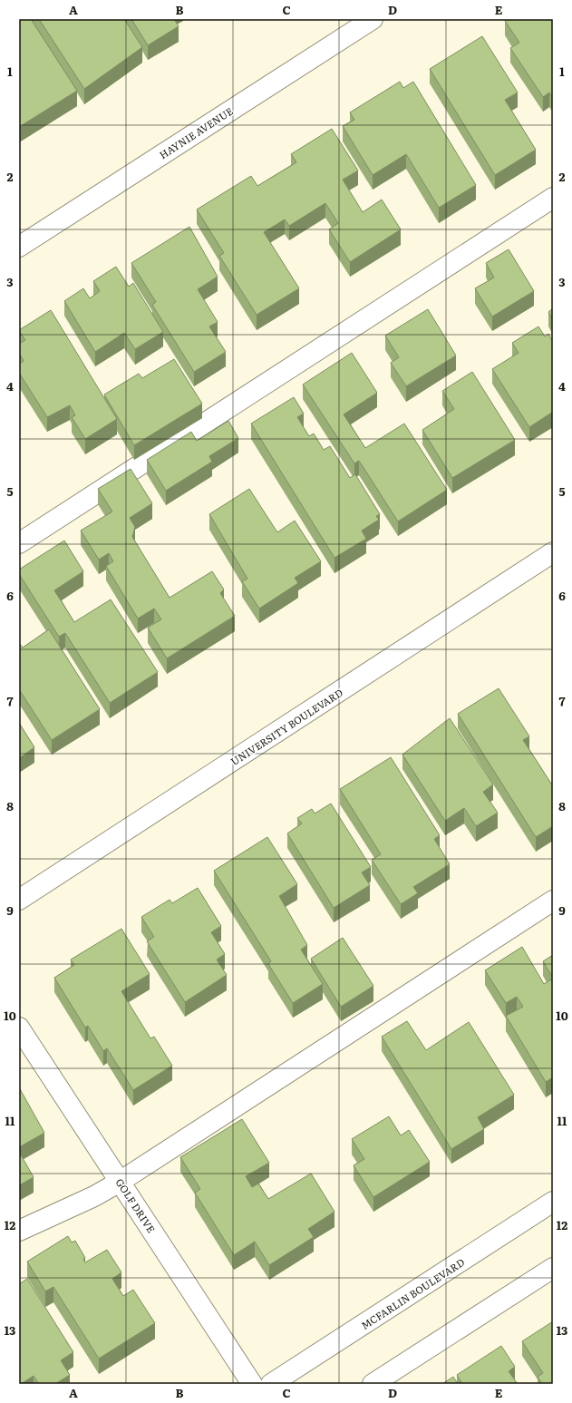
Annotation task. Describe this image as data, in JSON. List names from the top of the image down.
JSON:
{
  "streets": {
    "street": [
      "HAYNIE AVENUE",
      "UNIVERSITY BOULEVARD",
      "GOLF DRIVE",
      "MCFARLIN BOULEVARD"
    ]
  },
  "grid": {
    "columns": [
      "A",
      "B",
      "C",
      "D",
      "E"
    ],
    "rows": [
      "1",
      "2",
      "3",
      "4",
      "5",
      "6",
      "7",
      "8",
      "9",
      "10",
      "11",
      "12",
      "13"
    ]
  }
}
